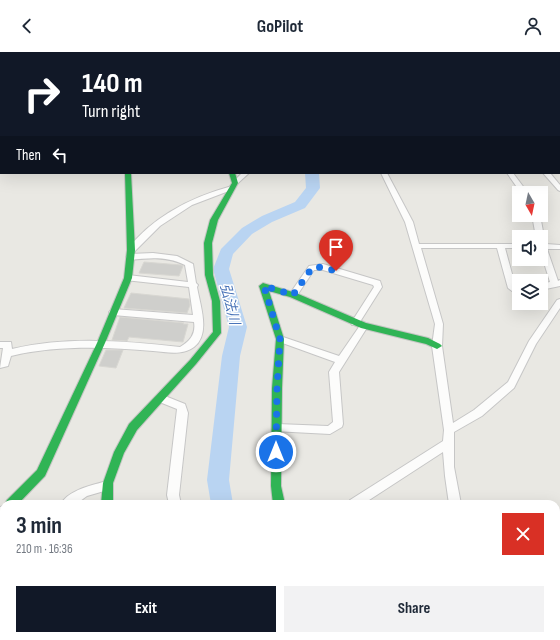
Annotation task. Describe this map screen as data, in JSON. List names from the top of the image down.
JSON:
{
  "water": ["弘法川"],
  "north": "bottom",
  "page": {
    "header": "GoPilot",
    "turn": ["140 m", "Turn right"],
    "then": "Then",
    "heading": ["3 min", "210 m · 16:36"],
    "buttons": ["Exit", "Share"]
  }
}
